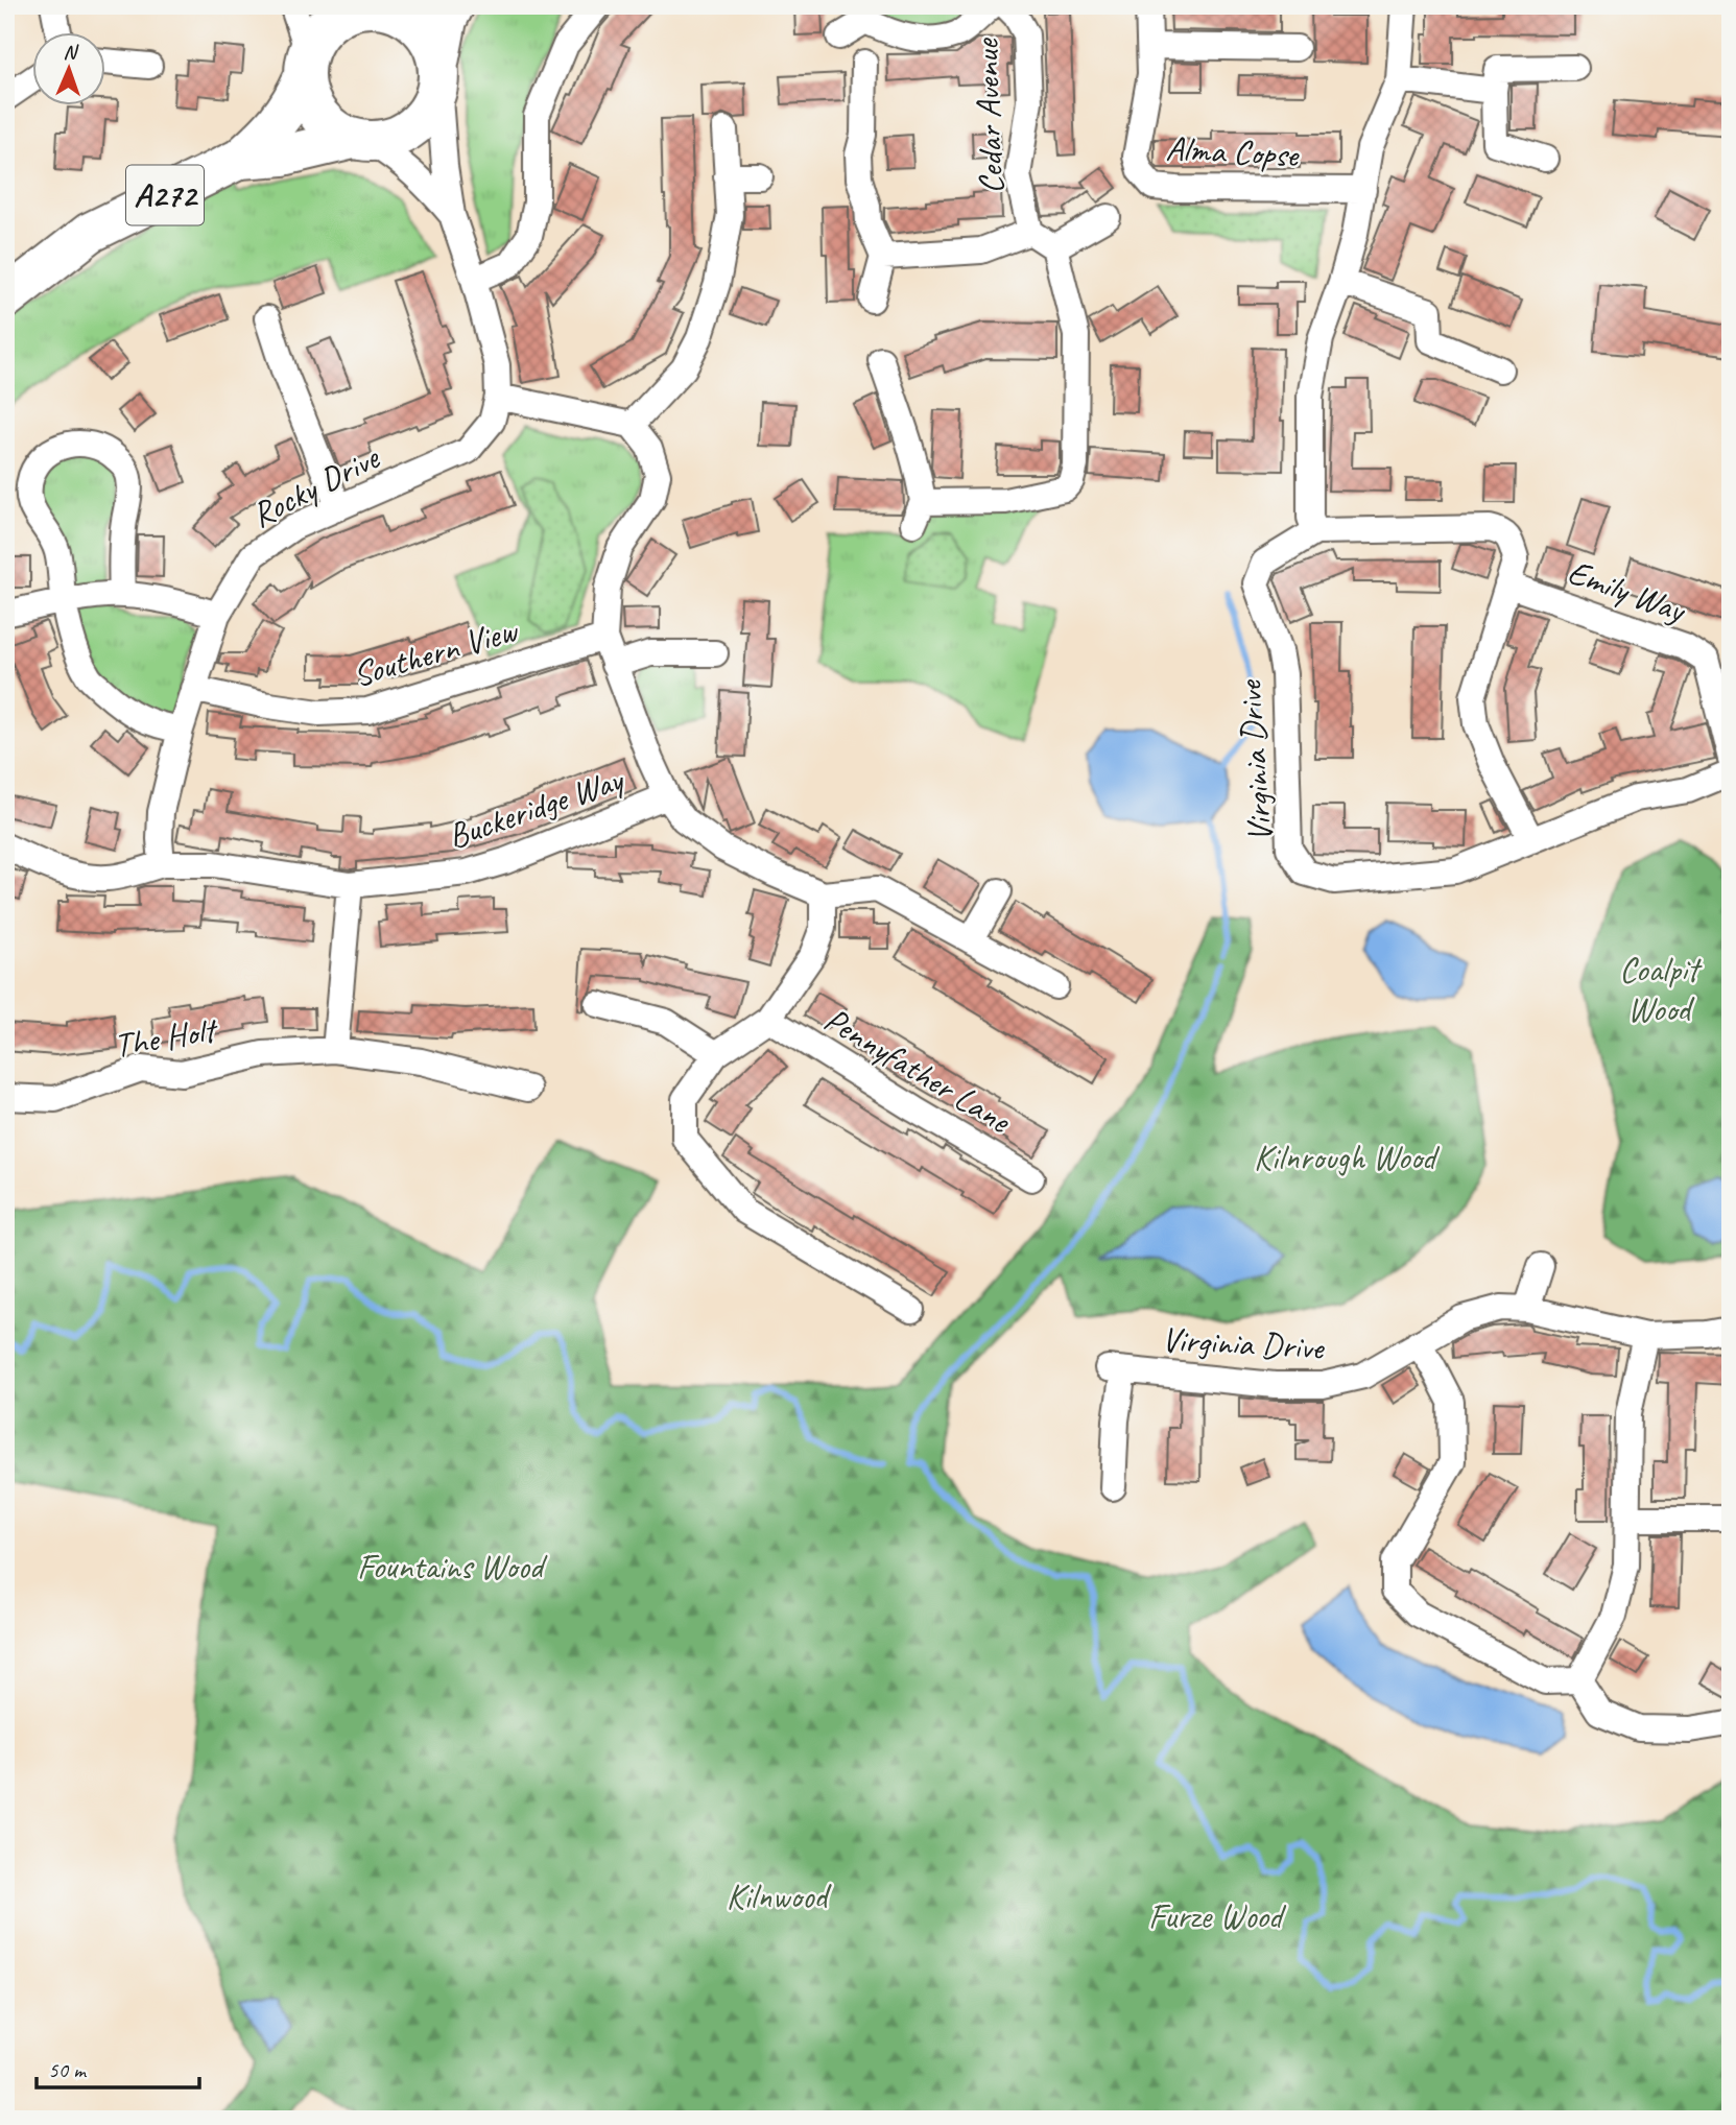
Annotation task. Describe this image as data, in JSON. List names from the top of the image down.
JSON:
{
  "streets": {
    "highway": ["A272"],
    "street": [
      "Cedar Avenue",
      "Alma Copse",
      "Rocky Drive",
      "Emily Way",
      "Southern View",
      "Virginia Drive",
      "Buckeridge Way",
      "The Holt",
      "Pennyfather Lane"
    ]
  },
  "crossings": [
    ["A272", "Rocky Drive"],
    ["Rocky Drive", "Southern View"],
    ["Rocky Drive", "Buckeridge Way"]
  ],
  "parks": [
    "Coalpit Wood",
    "Kilnrough Wood",
    "Fountains Wood",
    "Kilnwood",
    "Furze Wood"
  ],
  "scale_bar": "50 m",
  "north": "top"
}
